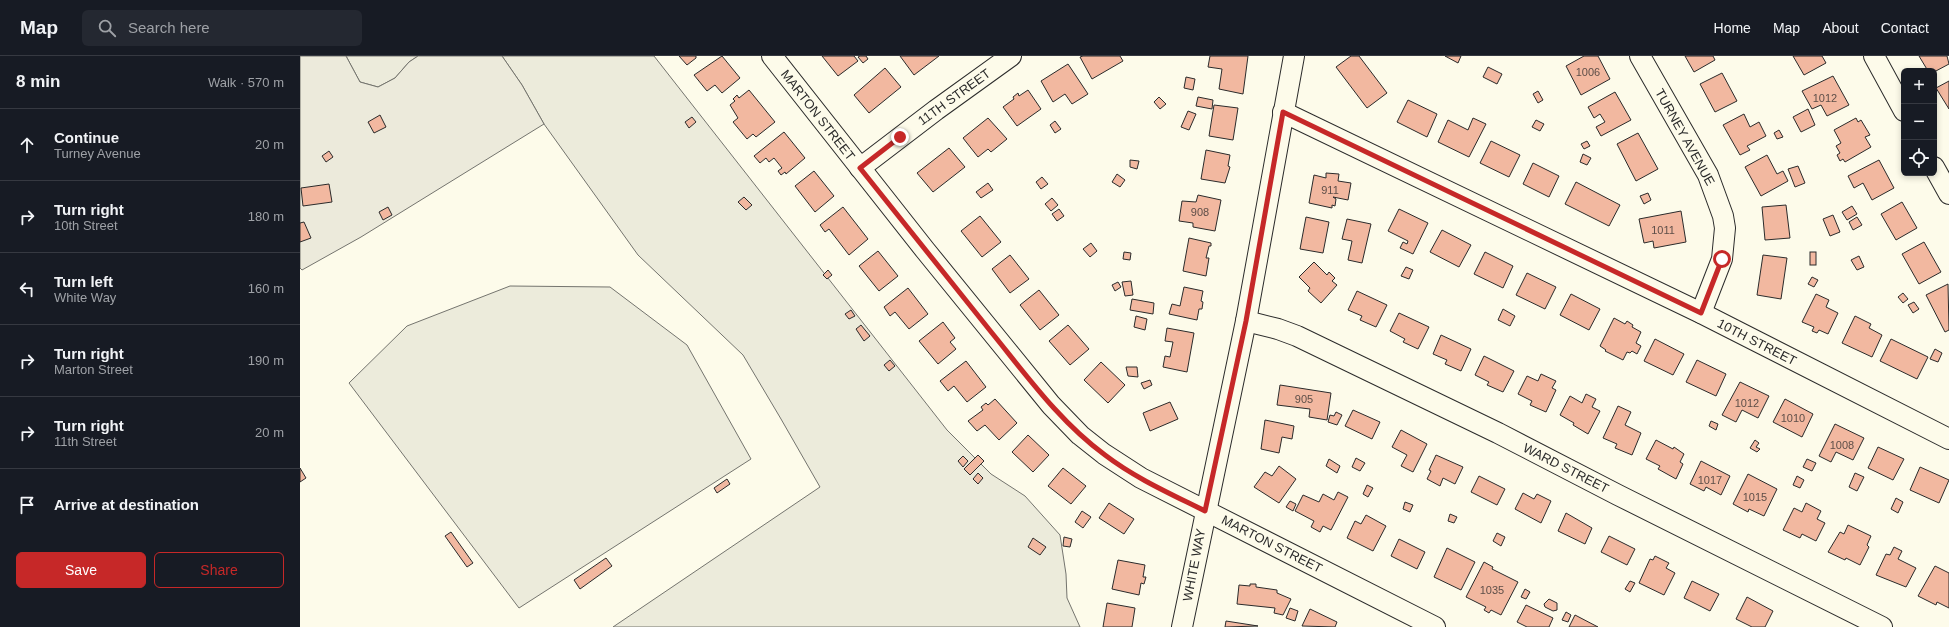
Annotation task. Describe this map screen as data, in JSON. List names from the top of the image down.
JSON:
{
  "streets": {
    "street": [
      "11TH STREET",
      "MARTON STREET",
      "TURNEY AVENUE",
      "10TH STREET",
      "WARD STREET",
      "WHITE WAY"
    ]
  },
  "crossings": [
    ["11TH STREET", "MARTON STREET"],
    ["MARTON STREET", "WHITE WAY"],
    ["TURNEY AVENUE", "10TH STREET"],
    ["10TH STREET", "WHITE WAY"],
    ["WARD STREET", "WHITE WAY"]
  ],
  "house_numbers": [
    "1006",
    "1012",
    "911",
    "908",
    "1011",
    "905",
    "1012",
    "1010",
    "1008",
    "1017",
    "1015",
    "1035"
  ],
  "page": {
    "header": "Map",
    "search": "Search here",
    "nav": [
      "Home",
      "Map",
      "About",
      "Contact"
    ],
    "heading": ["8 min", "Walk · 570 m"],
    "map_buttons": ["+", "−"],
    "list": [
      ["Continue", "Turney Avenue", "20 m"],
      ["Turn right", "10th Street", "180 m"],
      ["Turn left", "White Way", "160 m"],
      ["Turn right", "Marton Street", "190 m"],
      ["Turn right", "11th Street", "20 m"],
      "Arrive at destination"
    ],
    "buttons": ["Save", "Share"]
  }
}
